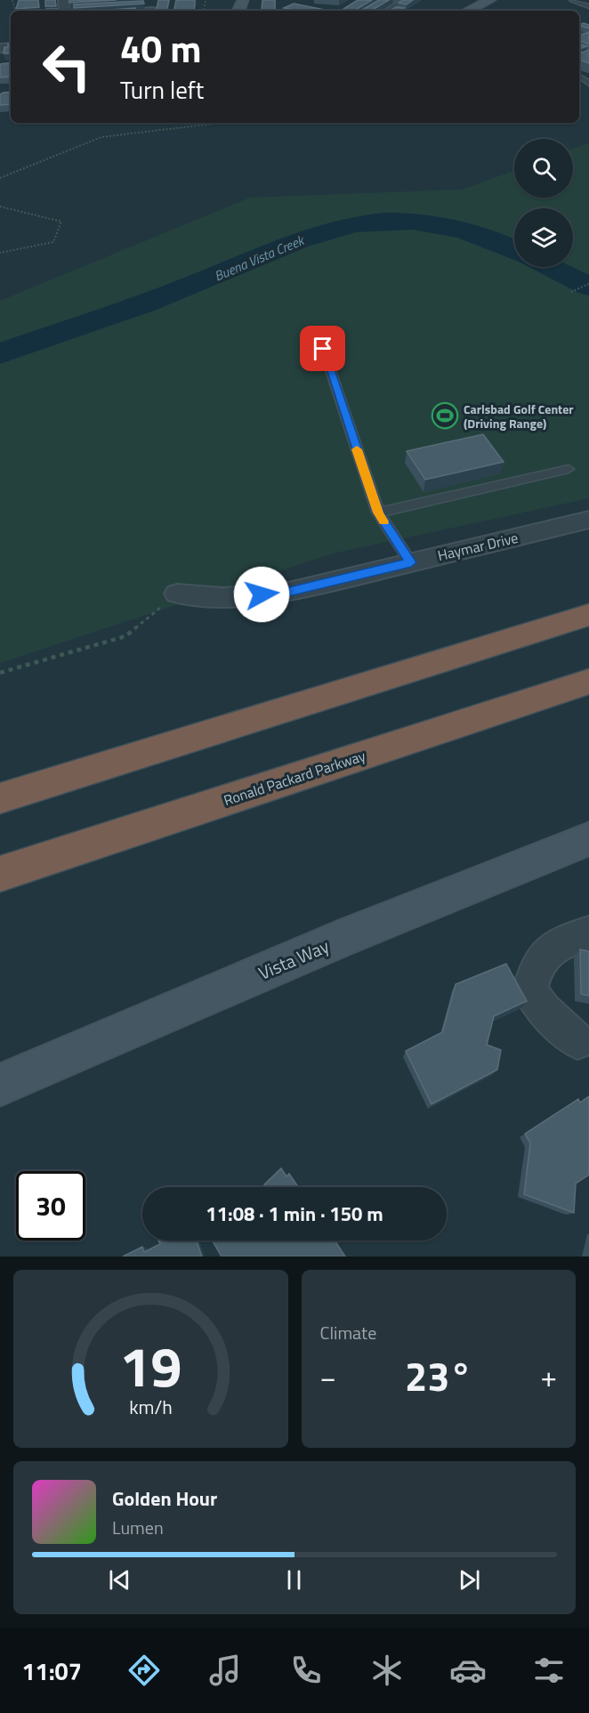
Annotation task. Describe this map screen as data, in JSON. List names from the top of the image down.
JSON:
{
  "streets": {
    "highway": ["Ronald Packard Parkway"],
    "main road": ["Vista Way"],
    "street": ["Haymar Drive"]
  },
  "water": ["Buena Vista Creek"],
  "places": {
    "sports": ["Carlsbad Golf Center (Driving Range)"]
  },
  "page": {
    "turn": ["40 m", "Turn left"],
    "limit": "30",
    "trip": "11:08 · 1 min · 150 m",
    "tile": "Climate",
    "heat": ["−", "23°", "+"],
    "song": ["Golden Hour", "Lumen"],
    "tabs": "11:07",
    "gauge": ["19", "km/h"]
  }
}
